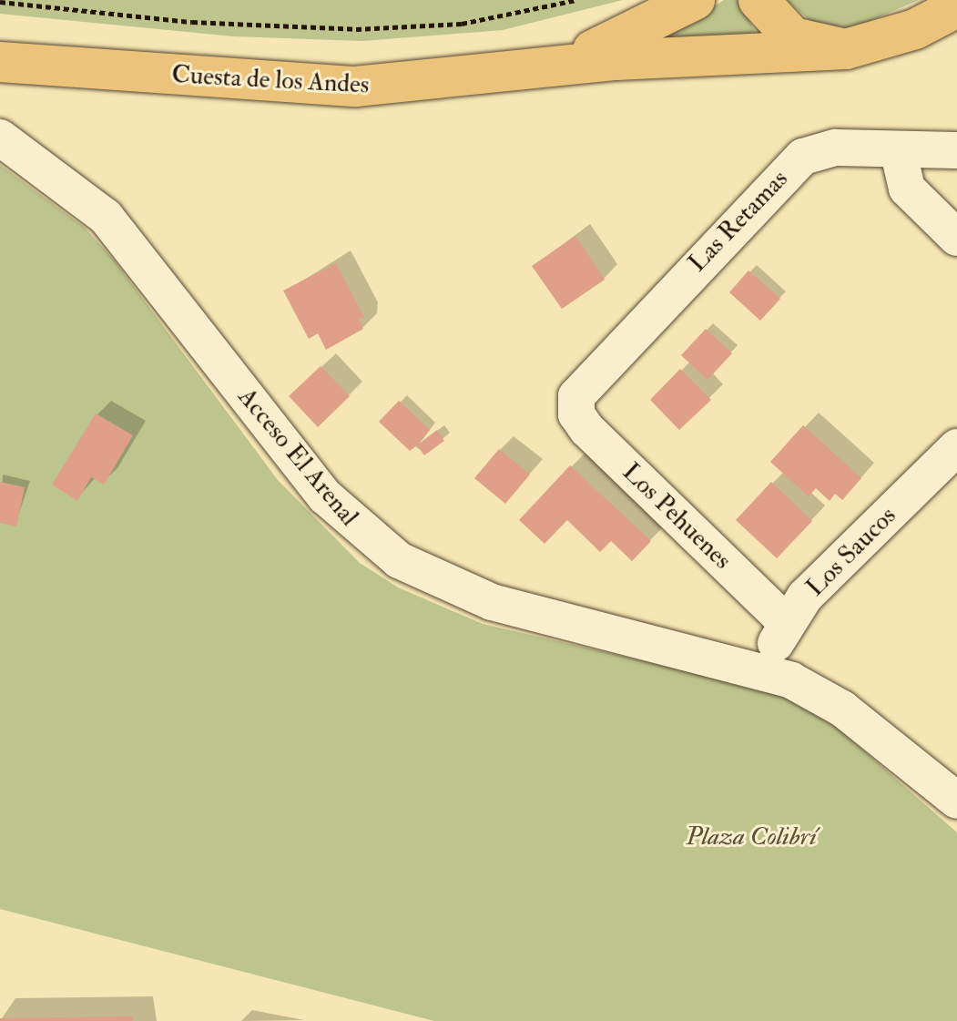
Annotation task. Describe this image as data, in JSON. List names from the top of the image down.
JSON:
{
  "streets": {
    "main road": ["Cuesta de los Andes"],
    "street": [
      "Las Retamas",
      "Acceso El Arenal",
      "Los Pehuenes",
      "Los Saucos"
    ]
  },
  "crossings": [
    ["Las Retamas", "Los Pehuenes"],
    ["Acceso El Arenal", "Los Saucos"],
    ["Los Pehuenes", "Los Saucos"]
  ],
  "parks": ["Plaza Colibrí"]
}
